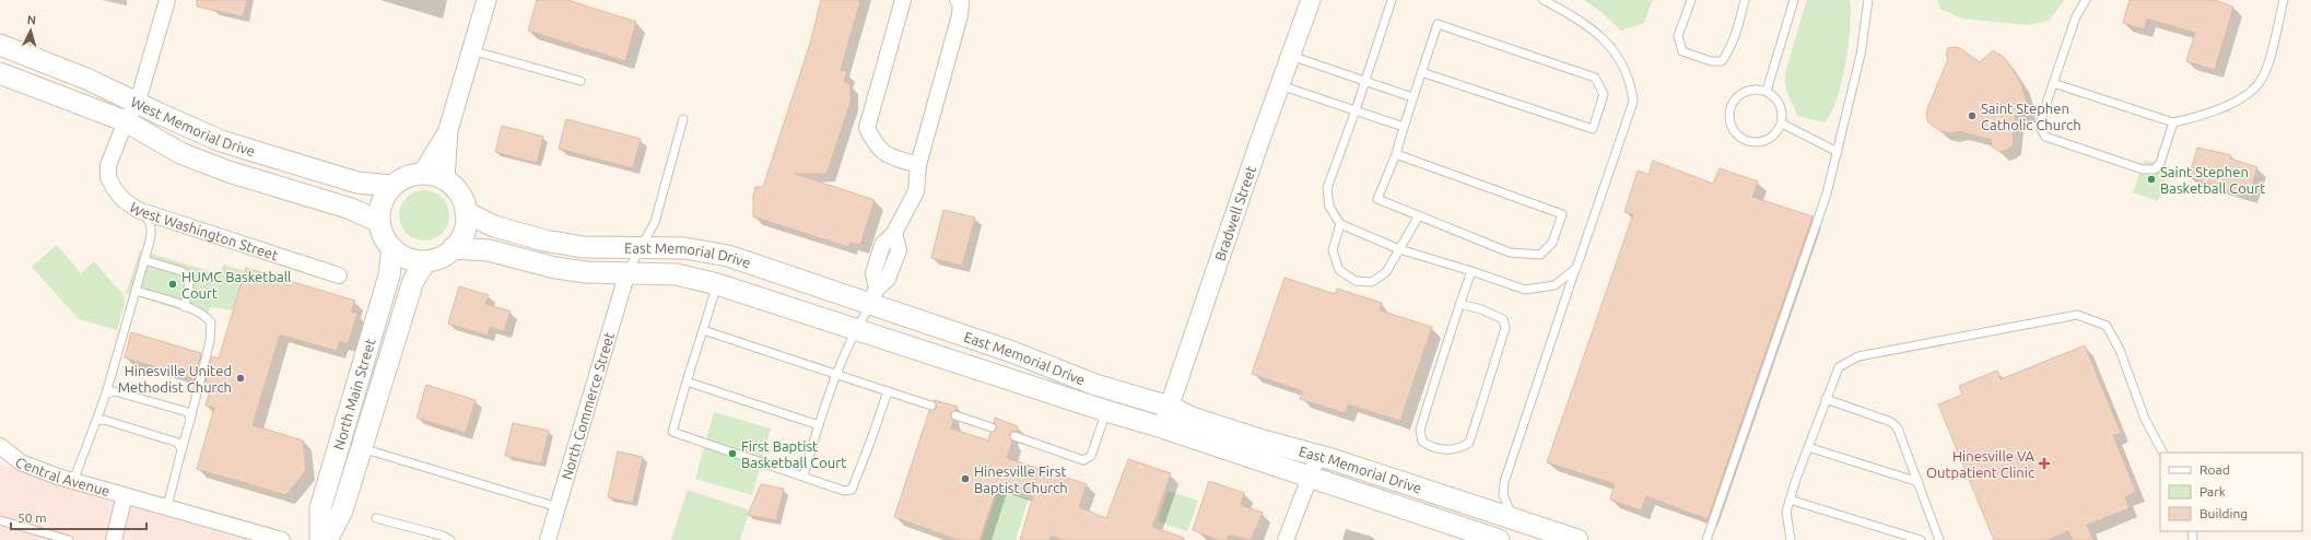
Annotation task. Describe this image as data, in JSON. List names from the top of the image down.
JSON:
{
  "streets": {
    "main road": ["West Memorial Drive", "East Memorial Drive", "North Main Street"],
    "street": [
      "Bradwell Street",
      "West Washington Street",
      "North Commerce Street",
      "Central Avenue"
    ]
  },
  "crossings": [
    ["West Memorial Drive", "West Washington Street"],
    ["West Memorial Drive", "East Memorial Drive"],
    ["West Memorial Drive", "North Main Street"],
    ["Bradwell Street", "East Memorial Drive"],
    ["East Memorial Drive", "North Main Street"],
    ["East Memorial Drive", "North Commerce Street"]
  ],
  "places": {
    "other": [
      "Saint Stephen Catholic Church",
      "Saint Stephen Basketball Court",
      "HUMC Basketball Court",
      "Hinesville United Methodist Church",
      "First Baptist Basketball Court",
      "Hinesville First Baptist Church"
    ],
    "health": ["Hinesville VA Outpatient Clinic"]
  },
  "legend": ["Road", "Park", "Building"],
  "scale_bar": "50 m",
  "north": "top"
}
